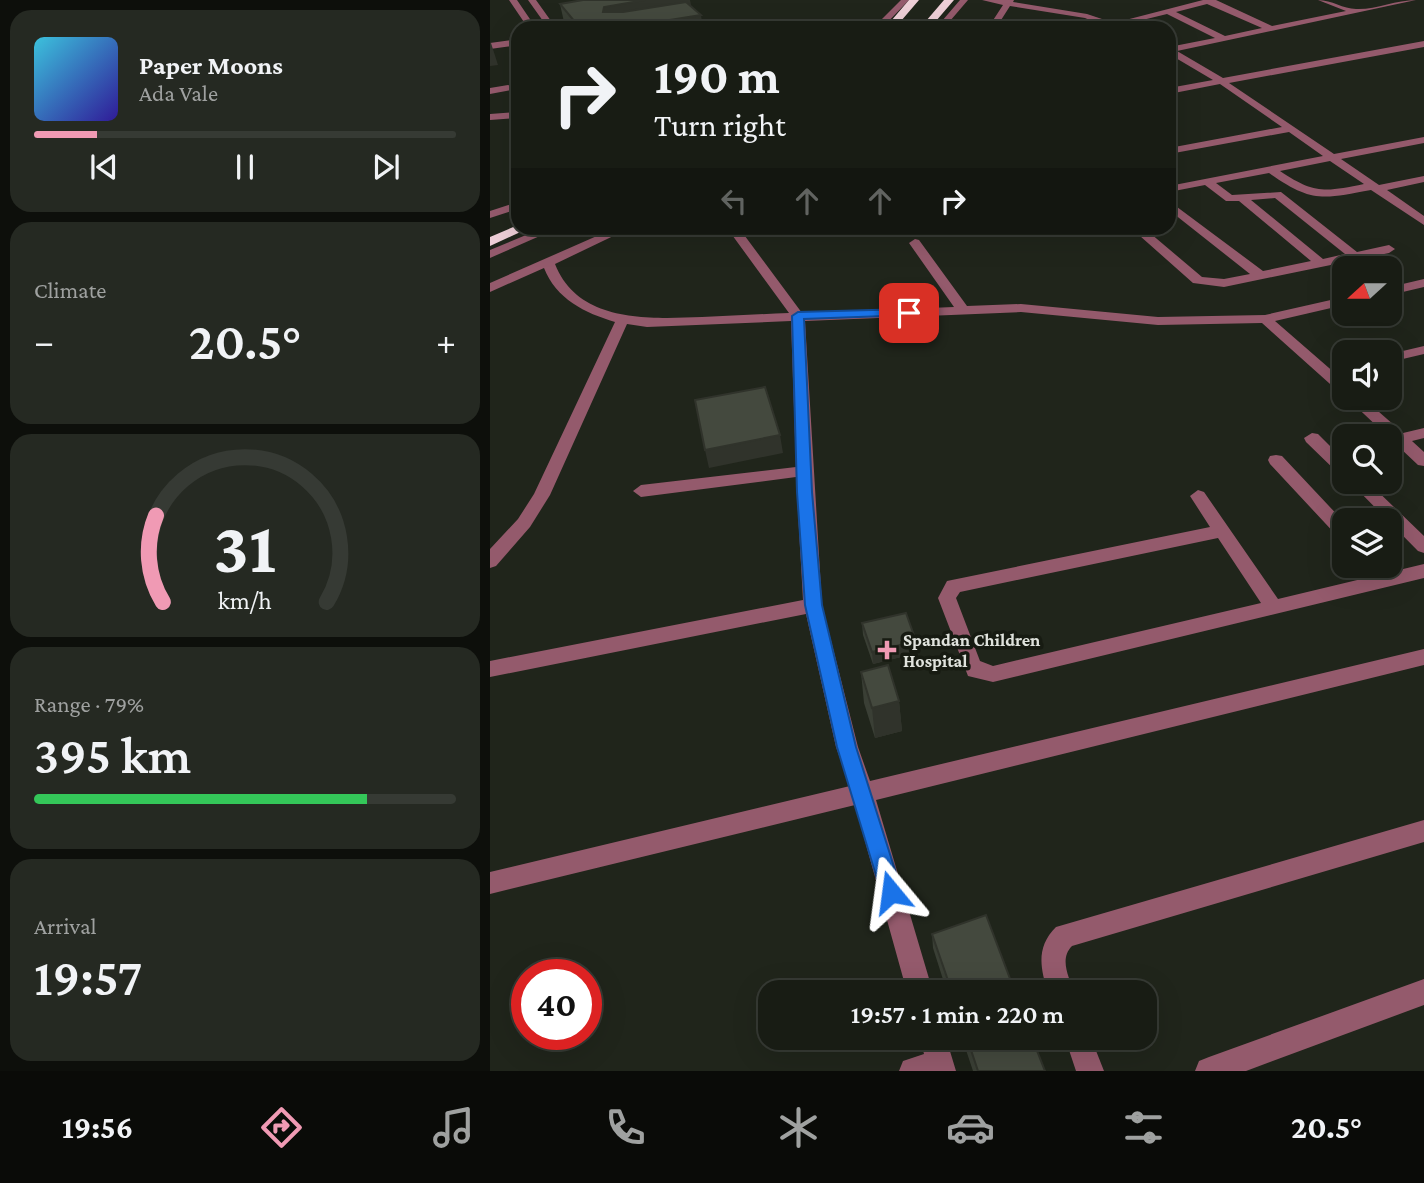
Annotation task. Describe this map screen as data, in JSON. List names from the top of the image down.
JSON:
{
  "places": {
    "health": ["Spandan Children Hospital"]
  },
  "north": "left",
  "page": {
    "turn": ["190 m", "Turn right"],
    "song": ["Paper Moons", "Ada Vale"],
    "tile": [
      "Climate",
      ["Range · 79%", "395 km"],
      ["Arrival", "19:57"]
    ],
    "heat": ["−", "20.5°", "+"],
    "limit": "40",
    "trip": "19:57 · 1 min · 220 m",
    "tabs": ["19:56", "20.5°"],
    "gauge": ["31", "km/h"]
  }
}
